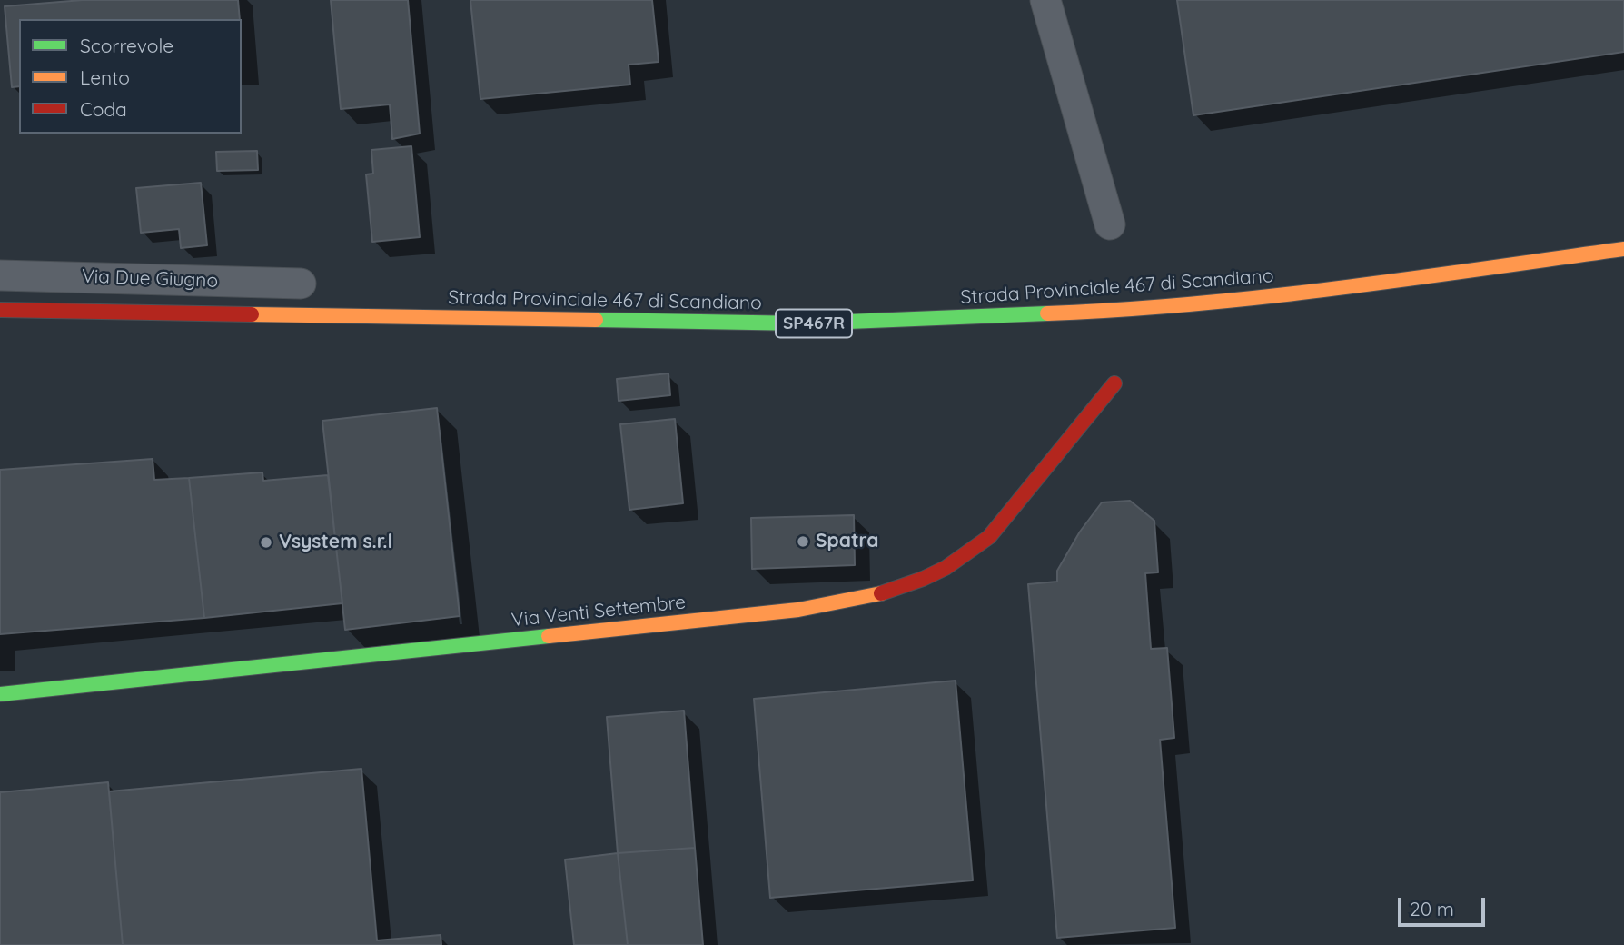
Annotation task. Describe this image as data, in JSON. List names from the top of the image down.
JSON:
{
  "streets": {
    "main road": ["Strada Provinciale 467 di Scandiano", "SP467R", "Via Venti Settembre"],
    "street": ["Via Due Giugno"]
  },
  "places": ["Spatra", "Vsystem s.r.l"],
  "legend": ["Scorrevole", "Lento", "Coda"],
  "scale_bar": "20 m"
}
